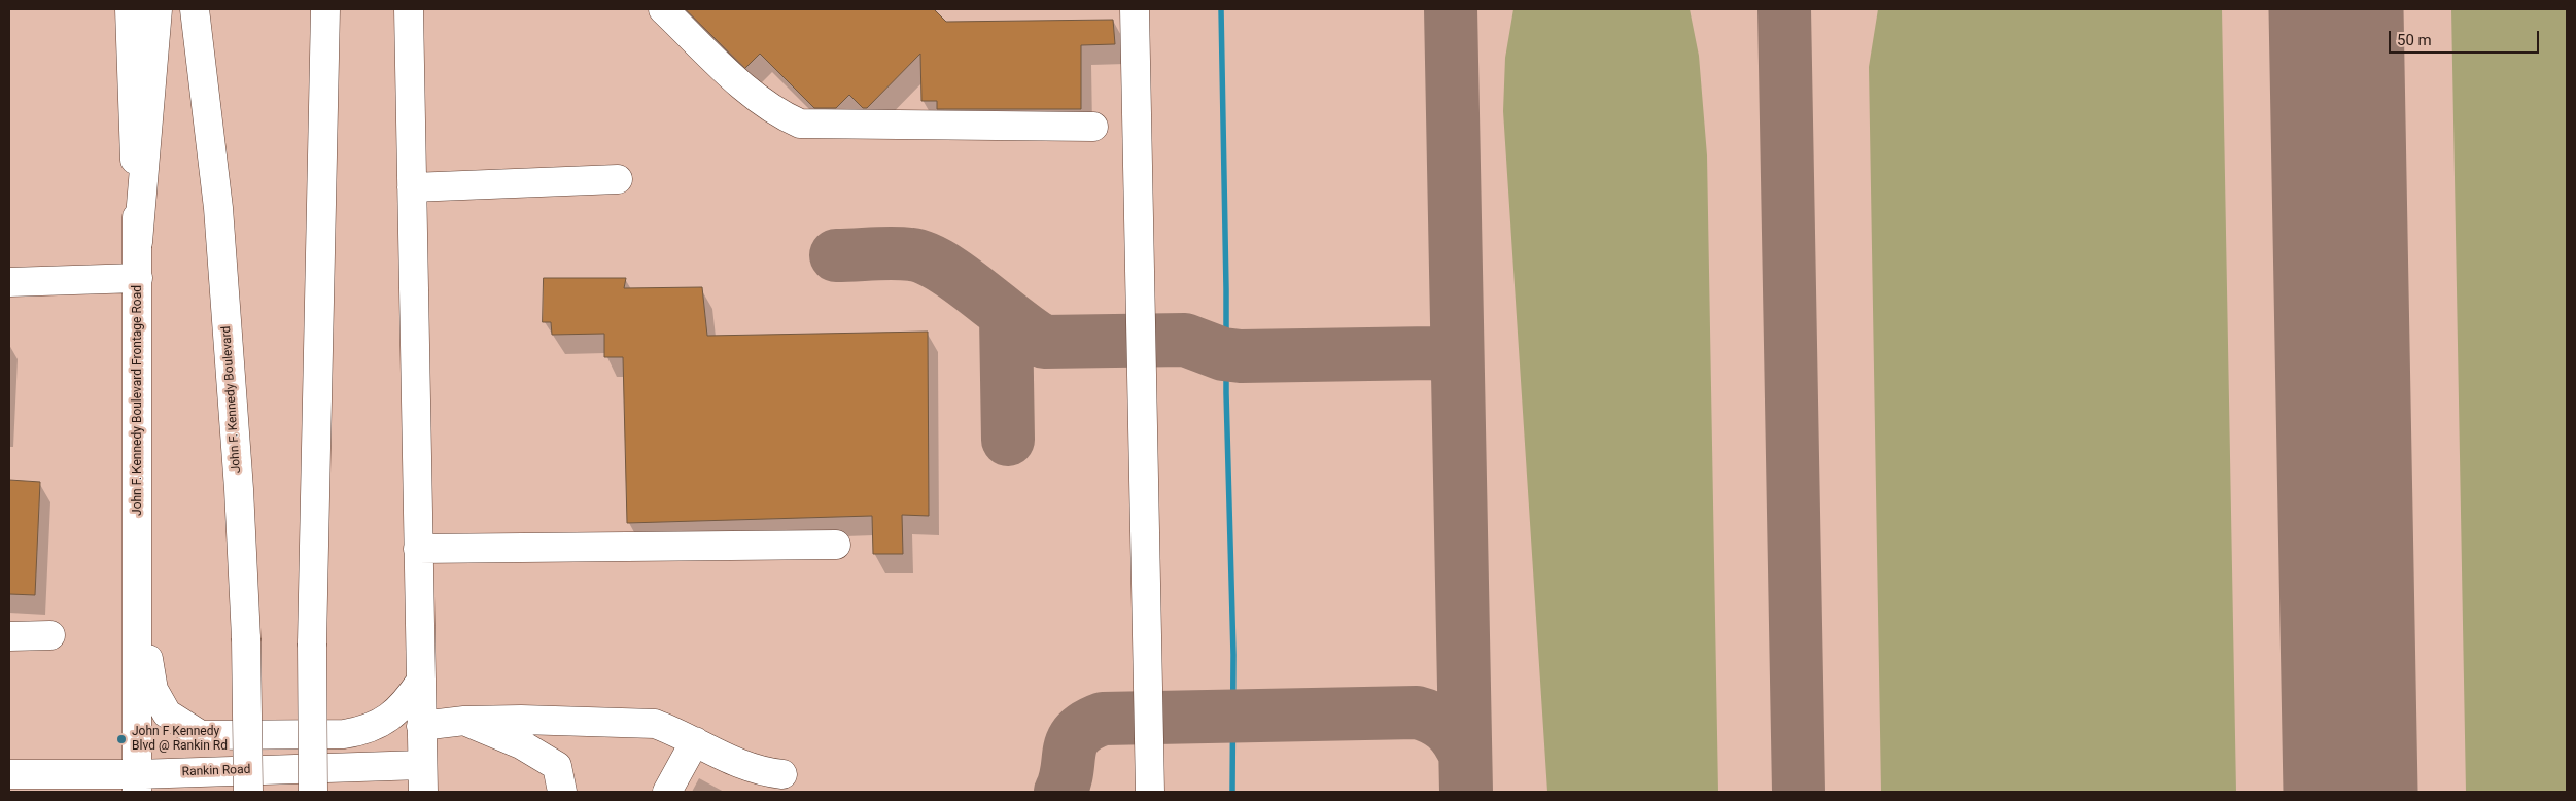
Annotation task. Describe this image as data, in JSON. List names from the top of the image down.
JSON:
{
  "streets": {
    "main road": ["John F. Kennedy Boulevard", "John F. Kennedy Boulevard Frontage Road", "Rankin Road"]
  },
  "crossings": [
    ["John F. Kennedy Boulevard Frontage Road", "Rankin Road"]
  ],
  "places": ["John F Kennedy Blvd @ Rankin Rd"],
  "scale_bar": "50 m"
}
